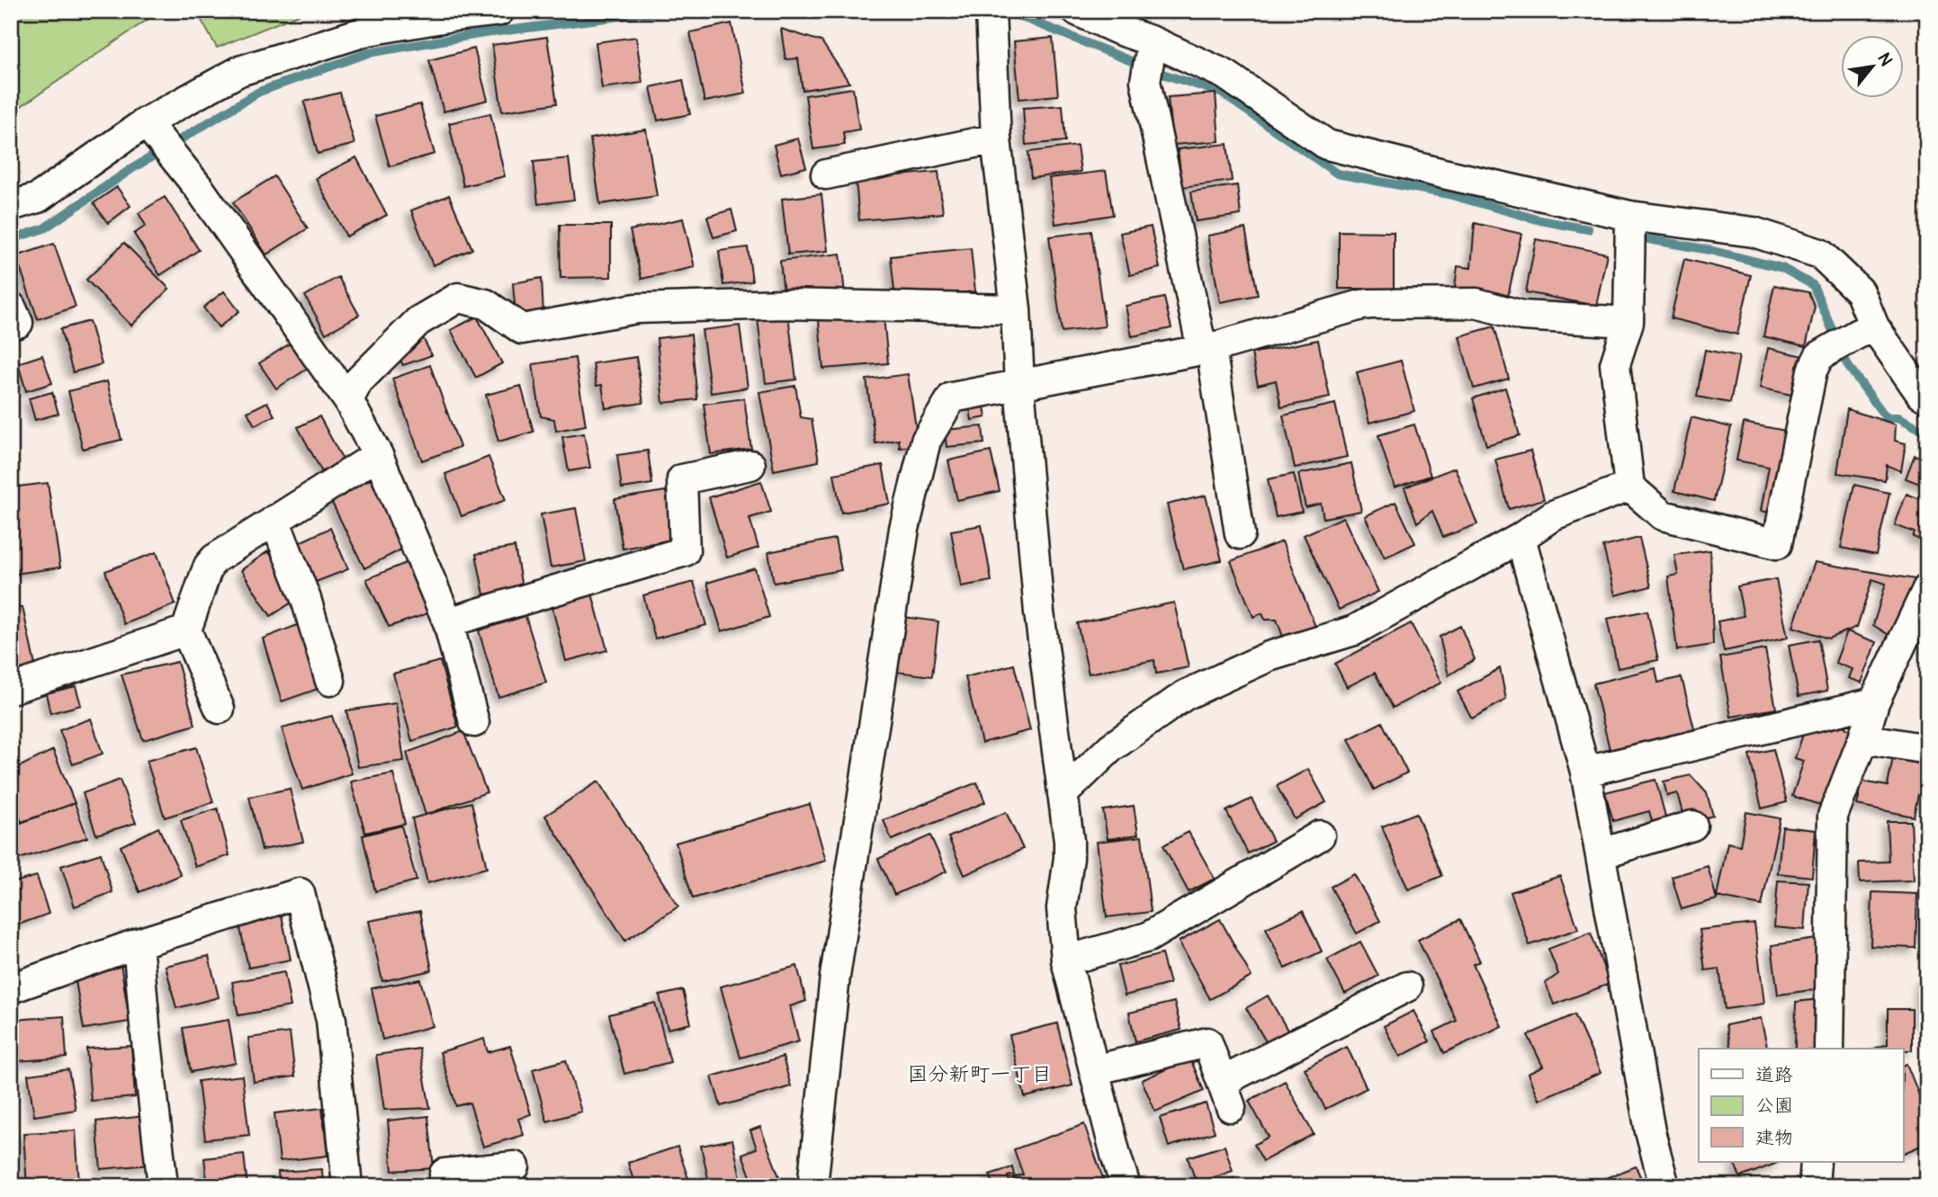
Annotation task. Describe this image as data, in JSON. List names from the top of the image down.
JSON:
{
  "districts": ["国分新町一丁目"],
  "legend": ["道路", "公園", "建物"],
  "north": "top right"
}
